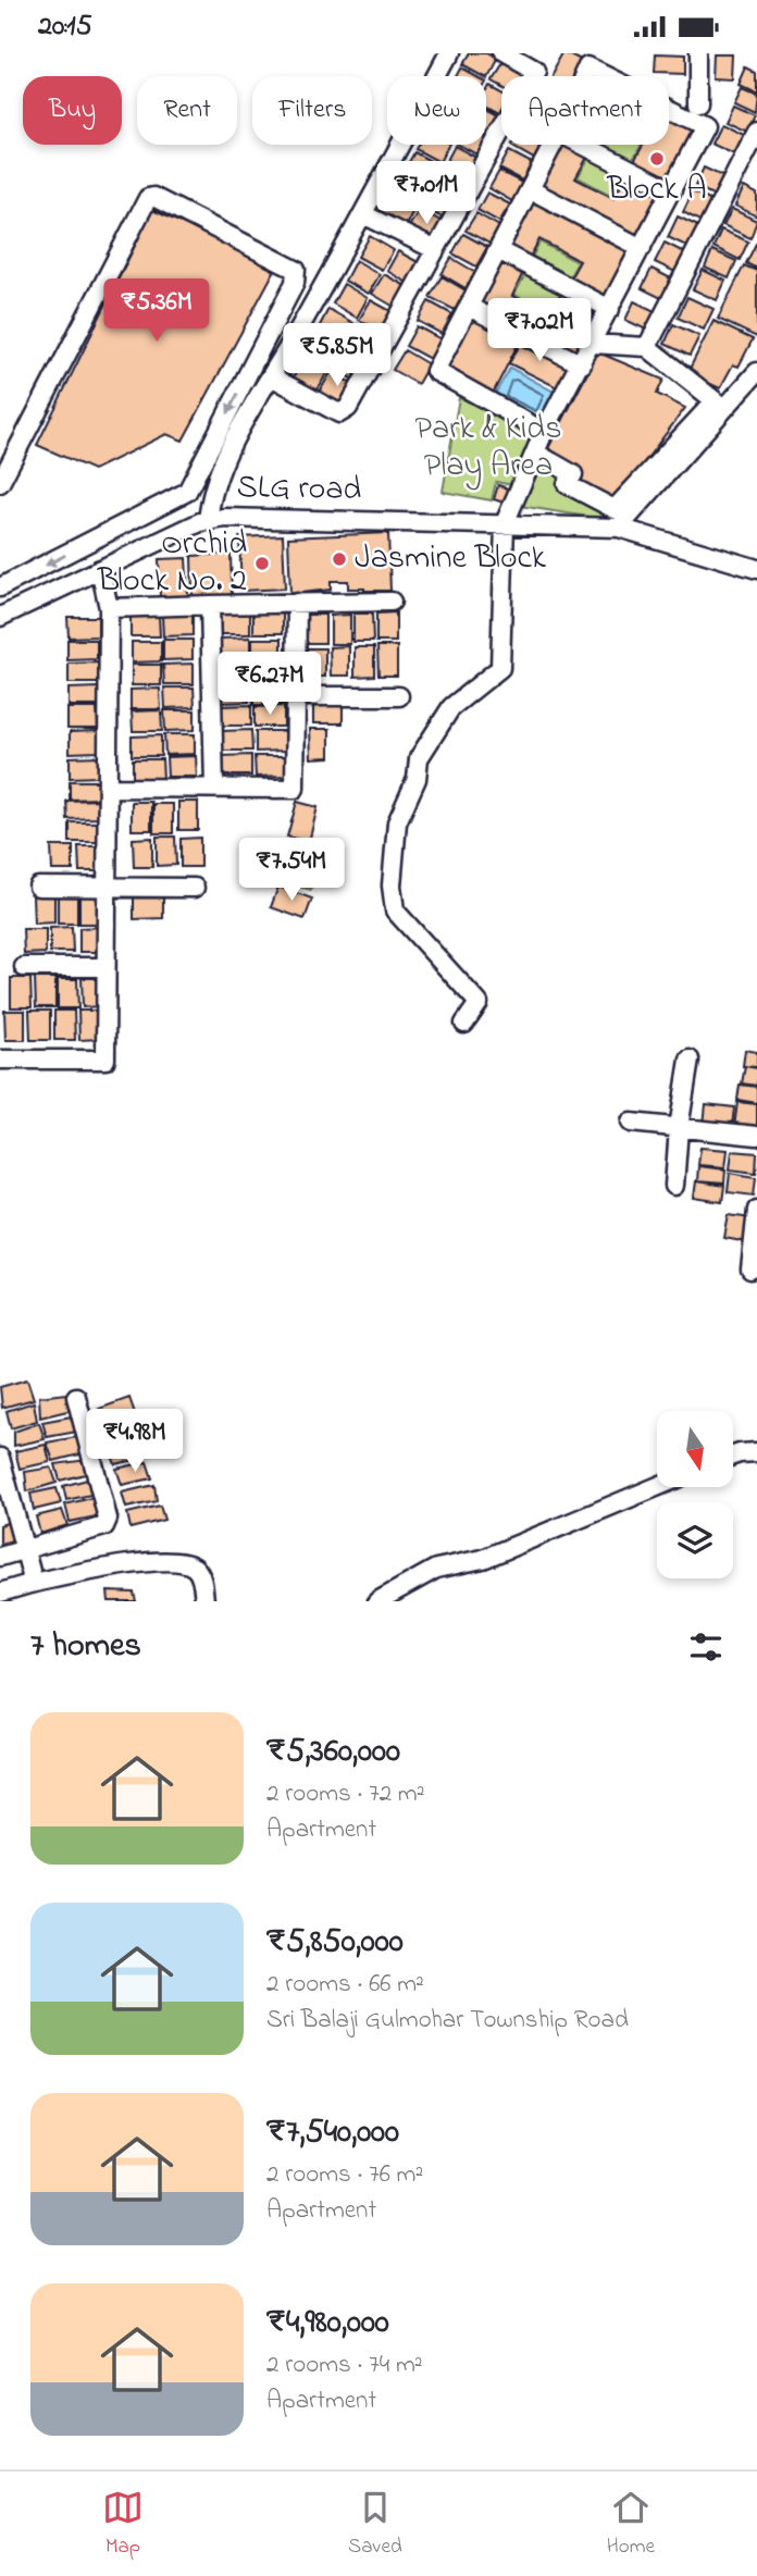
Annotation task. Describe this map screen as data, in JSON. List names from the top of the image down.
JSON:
{
  "streets": {
    "street": ["SLG road"]
  },
  "parks": ["Park & Kids Play Area"],
  "places": ["Block A", "Jasmine Block", "Orchid Block No. 2"],
  "north": "bottom",
  "page": {
    "status": "20:15",
    "chip": [
      "Buy",
      "Rent",
      "Filters",
      "New",
      "Apartment"
    ],
    "price": [
      "₹7.01M",
      "₹5.36M",
      "₹7.02M",
      "₹5.85M",
      "₹6.27M",
      "₹7.54M",
      "₹4.98M"
    ],
    "heading": "7 homes",
    "list": [
      {
        "name": "₹5,360,000",
        "note": "2 rooms · 72 m² · Apartment"
      },
      {
        "name": "₹5,850,000",
        "note": "2 rooms · 66 m² · Sri Balaji Gulmohar Township Road"
      },
      {
        "name": "₹7,540,000",
        "note": "2 rooms · 76 m² · Apartment"
      },
      {
        "name": "₹4,980,000",
        "note": "2 rooms · 74 m² · Apartment"
      }
    ],
    "tabs": ["Map", "Saved", "Home"]
  }
}
